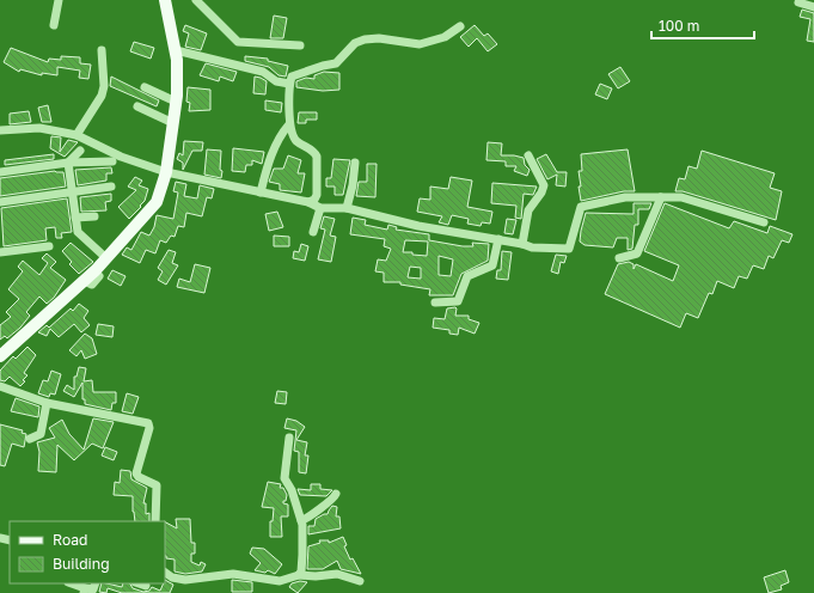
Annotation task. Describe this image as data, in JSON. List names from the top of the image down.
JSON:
{
  "legend": ["Road", "Building"],
  "scale_bar": "100 m"
}
